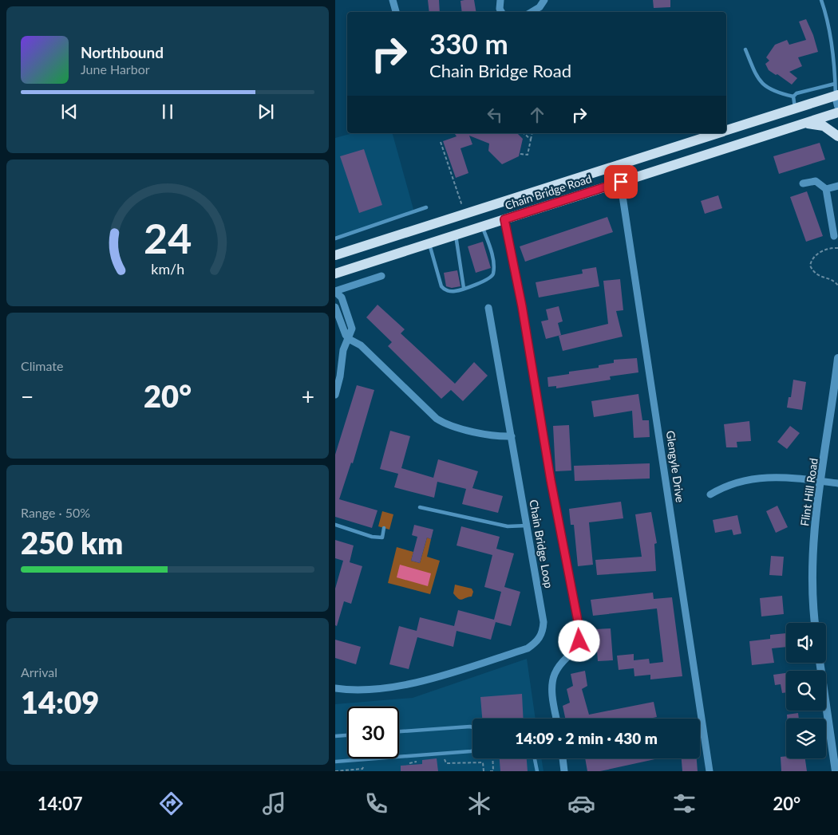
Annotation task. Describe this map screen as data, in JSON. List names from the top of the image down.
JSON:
{
  "streets": {
    "main road": ["Chain Bridge Road"],
    "street": ["Glengyle Drive", "Flint Hill Road", "Chain Bridge Loop"]
  },
  "crossings": [
    ["Chain Bridge Road", "Glengyle Drive"]
  ],
  "page": {
    "turn": ["330 m", "Chain Bridge Road"],
    "song": ["Northbound", "June Harbor"],
    "tile": [
      "Climate",
      ["Range · 50%", "250 km"],
      ["Arrival", "14:09"]
    ],
    "heat": ["−", "20°", "+"],
    "limit": "30",
    "trip": "14:09 · 2 min · 430 m",
    "tabs": ["14:07", "20°"],
    "gauge": ["24", "km/h"]
  }
}
